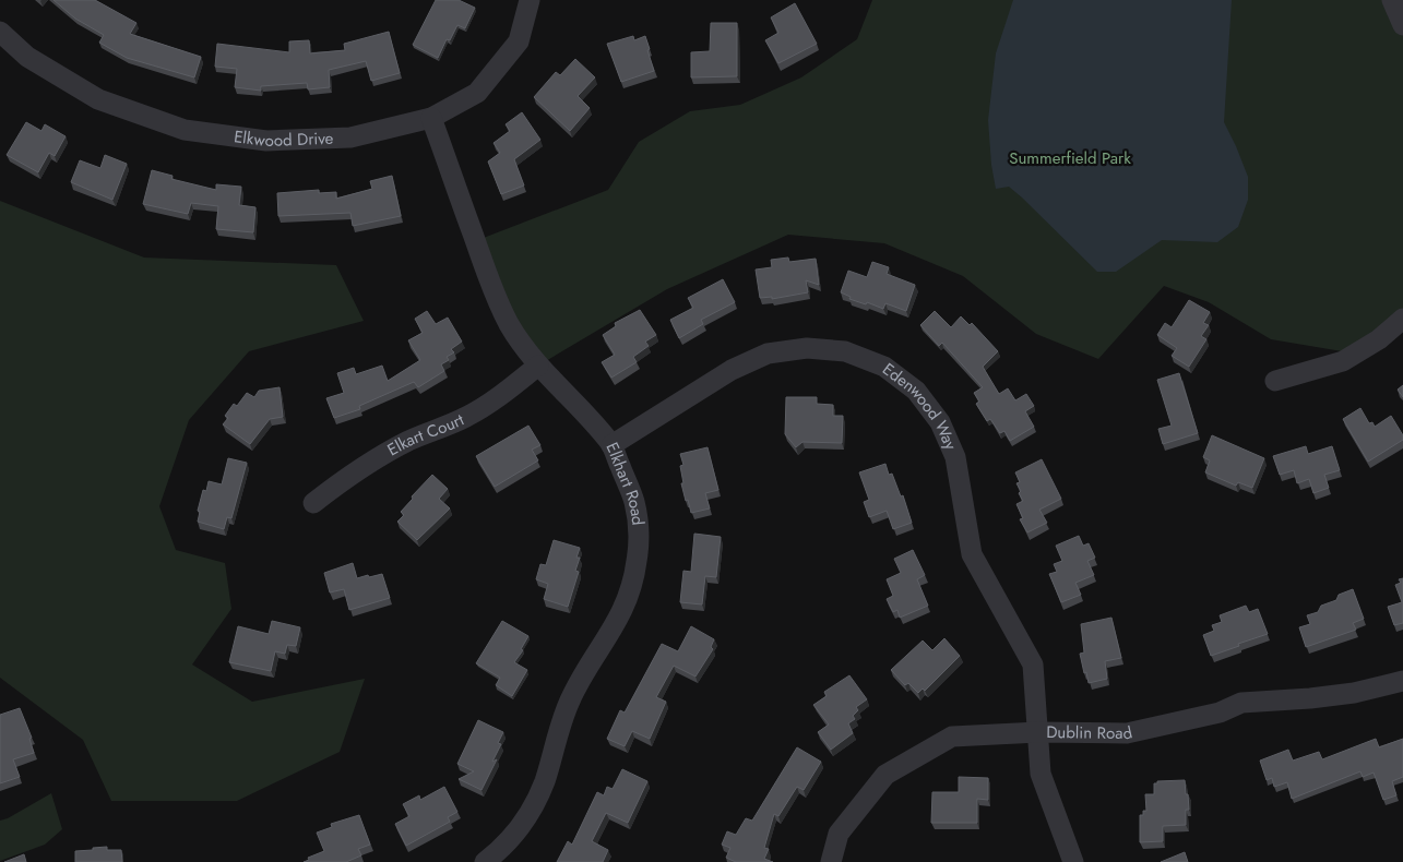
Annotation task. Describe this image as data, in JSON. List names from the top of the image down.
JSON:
{
  "streets": {
    "street": [
      "Elkwood Drive",
      "Edenwood Way",
      "Elkart Court",
      "Elkhart Road",
      "Dublin Road"
    ]
  },
  "crossings": [
    ["Elkwood Drive", "Elkhart Road"],
    ["Edenwood Way", "Elkhart Road"],
    ["Edenwood Way", "Dublin Road"],
    ["Elkart Court", "Elkhart Road"]
  ],
  "parks": ["Summerfield Park"]
}
